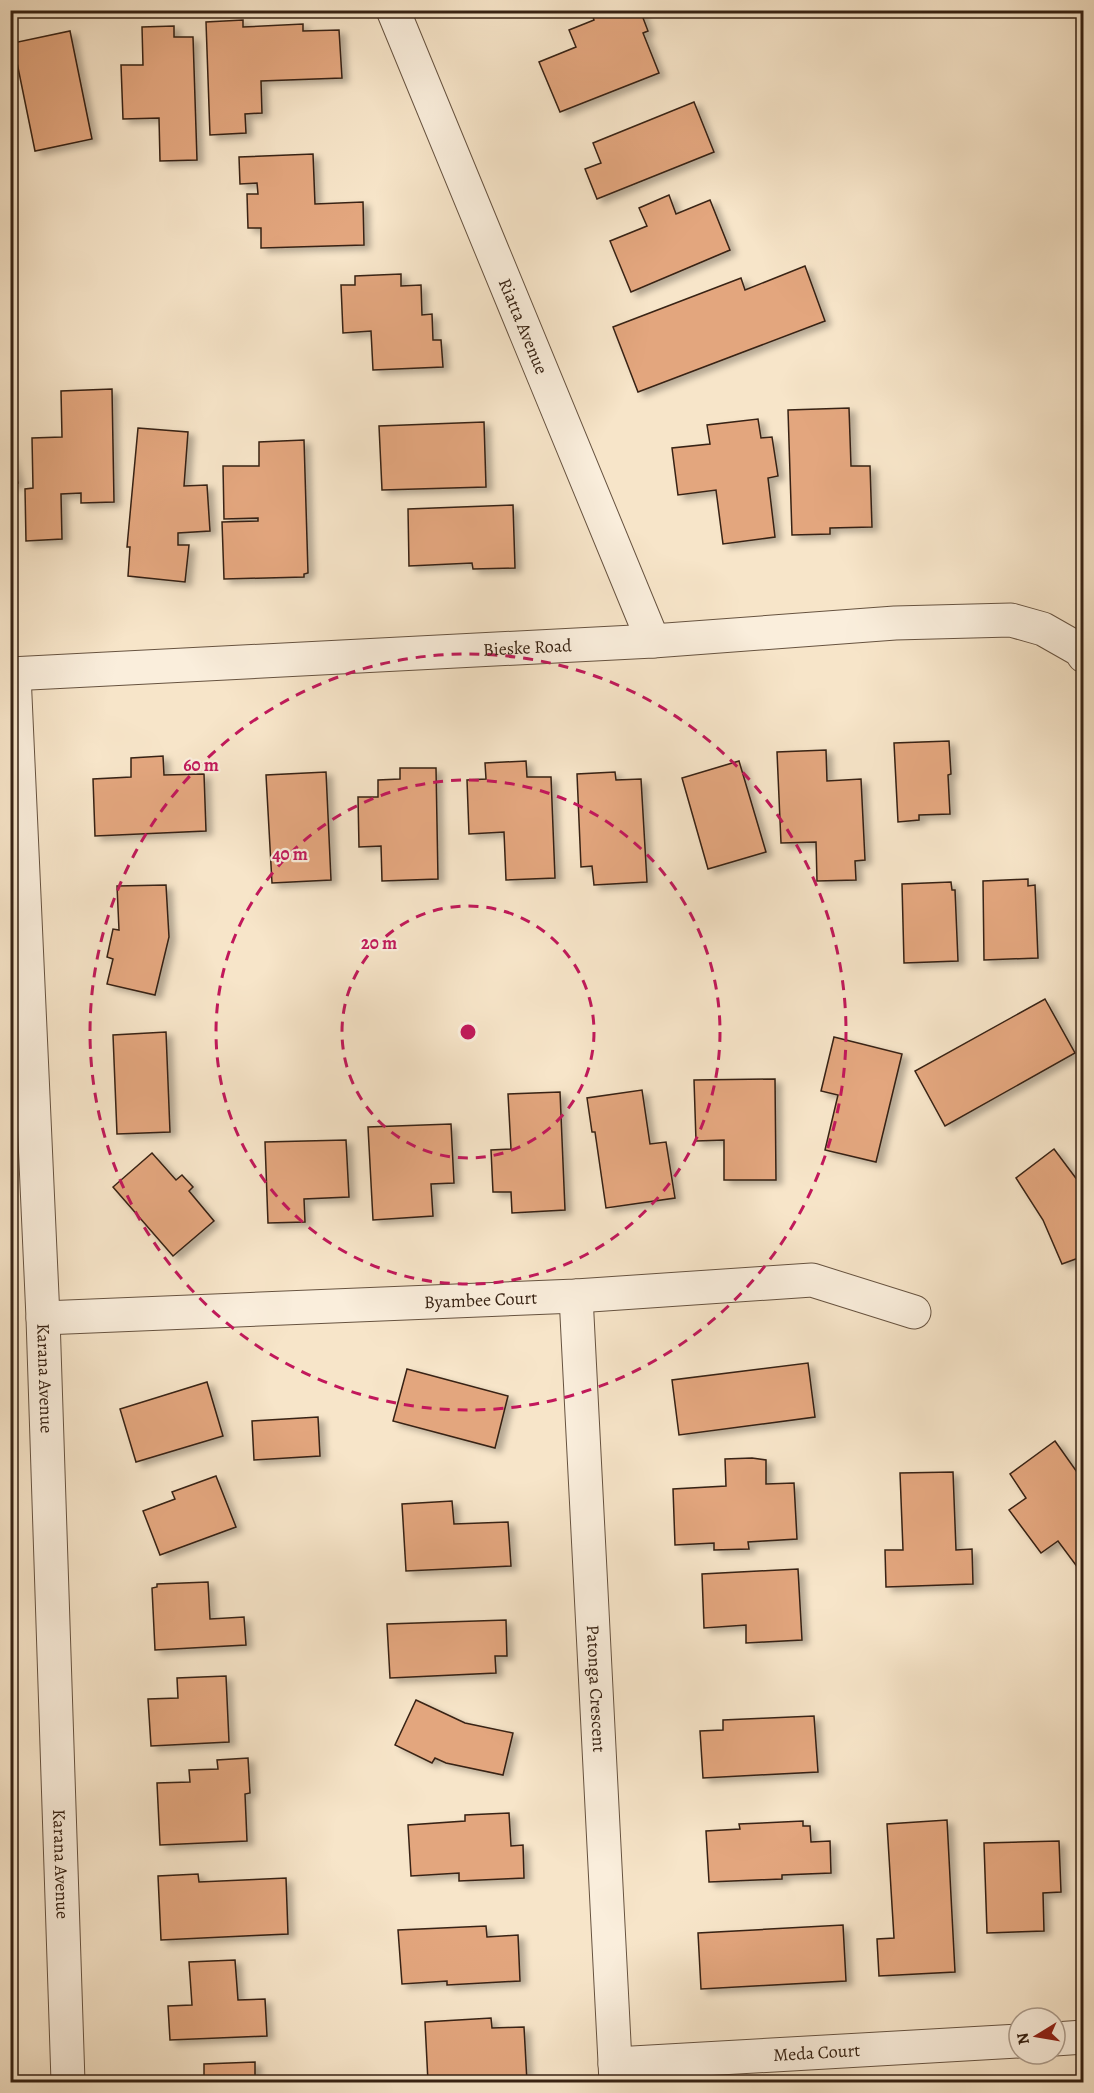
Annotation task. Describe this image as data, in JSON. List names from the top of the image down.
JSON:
{
  "streets": {
    "street": [
      "Riatta Avenue",
      "Bieske Road",
      "Byambee Court",
      "Karana Avenue",
      "Patonga Crescent",
      "Meda Court"
    ]
  },
  "crossings": [
    ["Riatta Avenue", "Bieske Road"],
    ["Bieske Road", "Karana Avenue"],
    ["Byambee Court", "Karana Avenue"],
    ["Byambee Court", "Patonga Crescent"],
    ["Patonga Crescent", "Meda Court"]
  ],
  "north": "left",
  "rings": ["60 m", "40 m", "20 m"]
}
